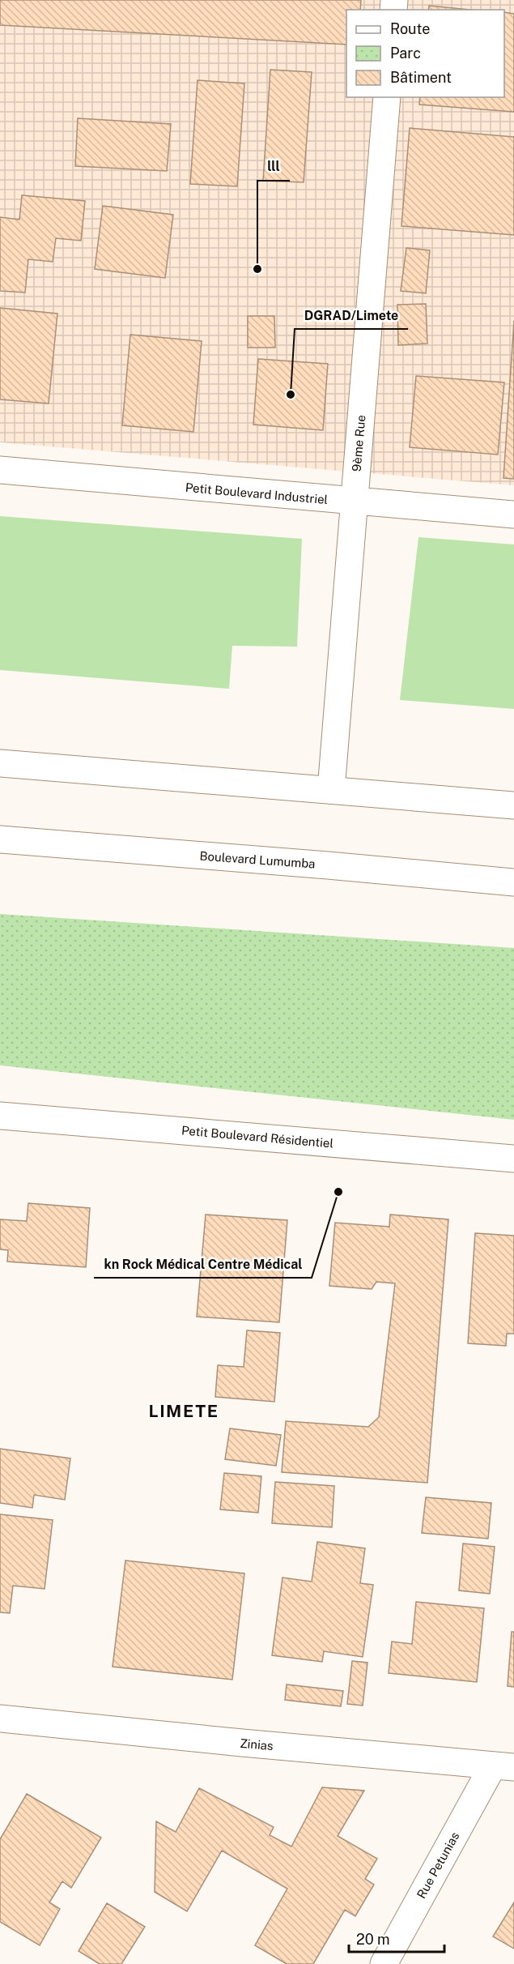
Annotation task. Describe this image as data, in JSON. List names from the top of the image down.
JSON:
{
  "streets": {
    "main road": [
      "9ème Rue",
      "Petit Boulevard Industriel",
      "Boulevard Lumumba",
      "Petit Boulevard Résidentiel",
      "Zinias",
      "Rue Petunias"
    ]
  },
  "crossings": [
    ["9ème Rue", "Petit Boulevard Industriel"],
    ["Zinias", "Rue Petunias"]
  ],
  "districts": ["LIMETE"],
  "places": ["lll", "DGRAD/Limete", "kn Rock Médical Centre Médical"],
  "legend": ["Route", "Parc", "Bâtiment"],
  "scale_bar": "20 m"
}
